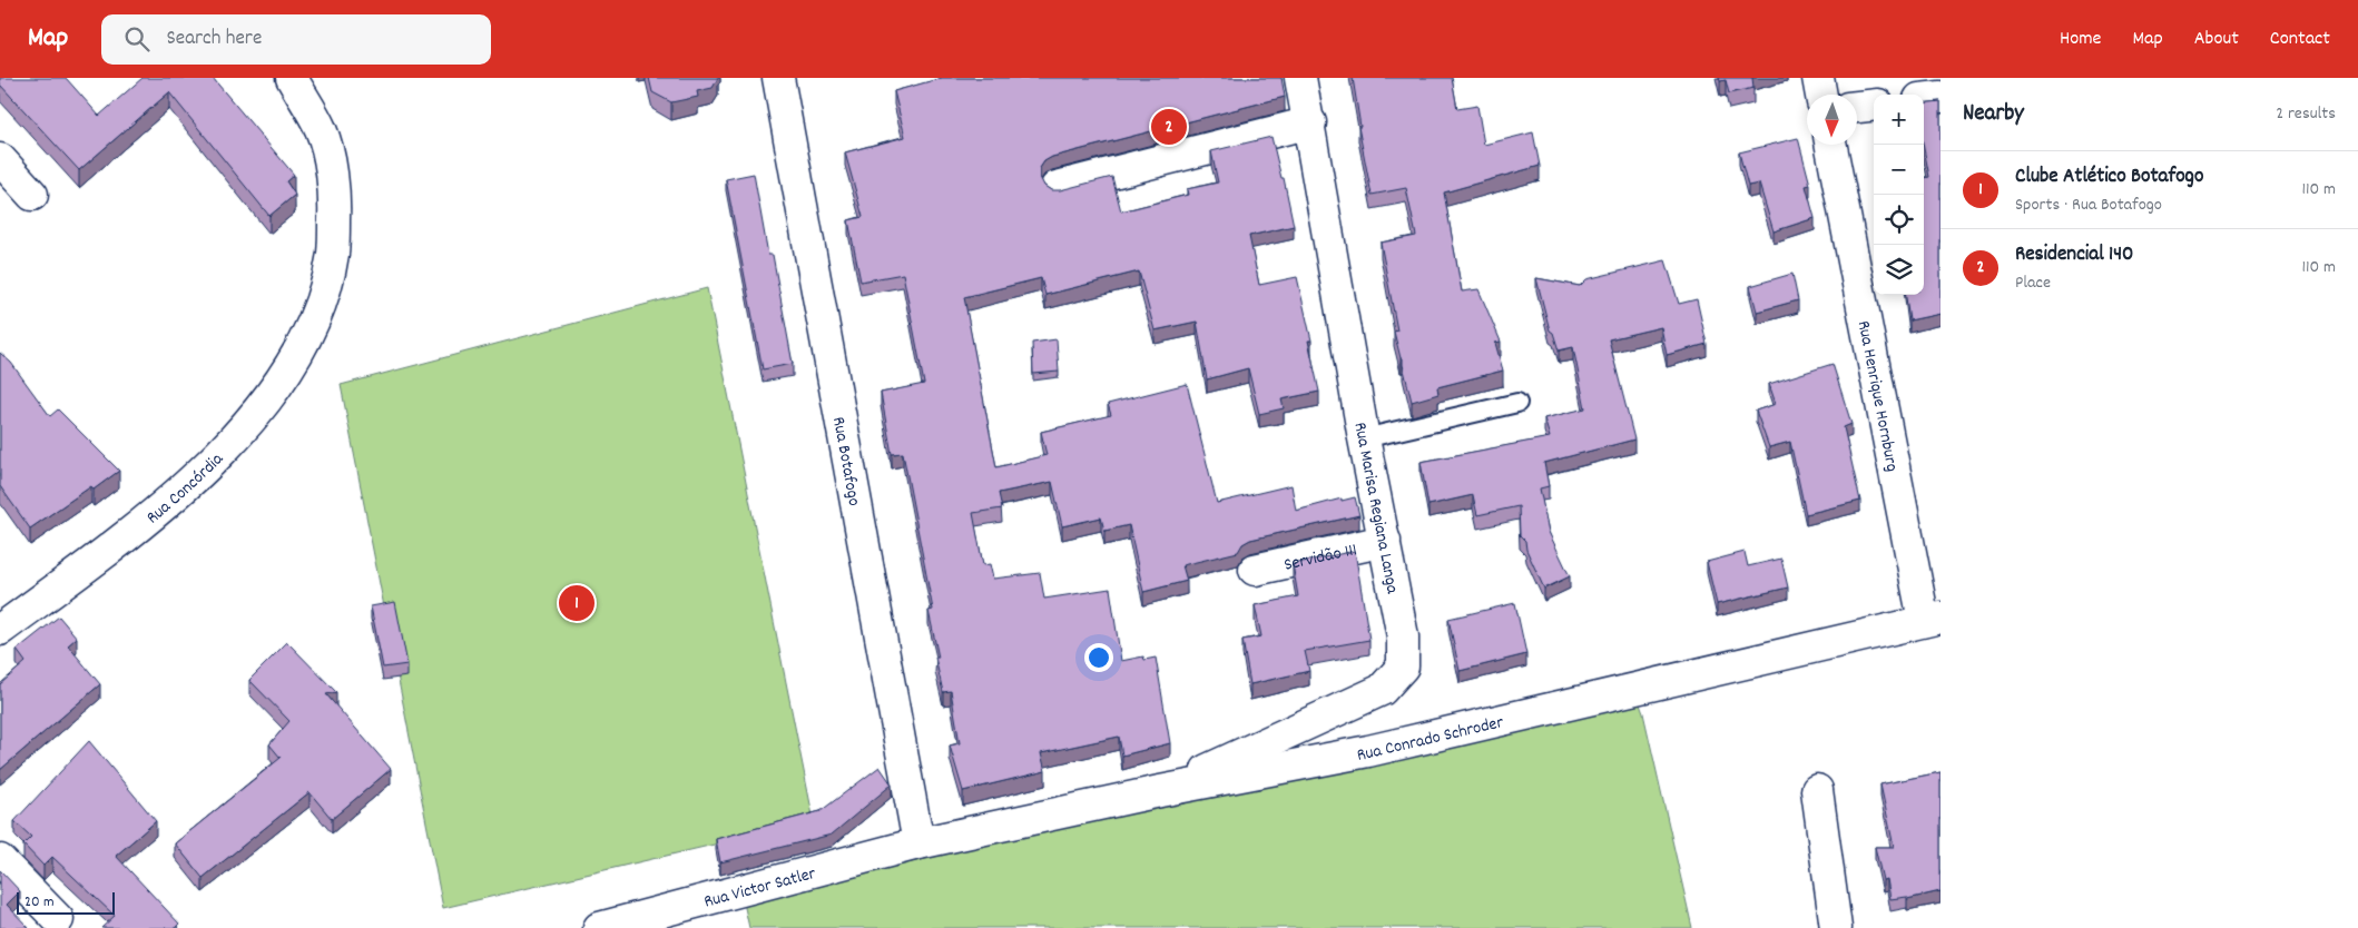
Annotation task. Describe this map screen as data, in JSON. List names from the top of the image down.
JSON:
{
  "streets": {
    "street": [
      "Rua Henrique Hornburg",
      "Rua Botafogo",
      "Rua Concórdia",
      "Rua Marisa Regiana Langa",
      "Servidão 111",
      "Rua Conrado Schroder",
      "Rua Victor Satler"
    ]
  },
  "crossings": [
    ["Rua Henrique Hornburg", "Rua Conrado Schroder"],
    ["Rua Botafogo", "Rua Conrado Schroder"],
    ["Rua Botafogo", "Rua Victor Satler"],
    ["Rua Marisa Regiana Langa", "Servidão 111"],
    ["Rua Marisa Regiana Langa", "Rua Conrado Schroder"],
    ["Rua Conrado Schroder", "Rua Victor Satler"]
  ],
  "scale_bar": "20 m",
  "north": "bottom",
  "page": {
    "header": "Map",
    "search": "Search here",
    "nav": [
      "Home",
      "Map",
      "About",
      "Contact"
    ],
    "heading": ["Nearby", "2 results"],
    "map_buttons": ["+", "−"],
    "pins": ["2", "1"],
    "list": [
      {
        "mark": "1",
        "name": "Clube Atlético Botafogo",
        "note": "Sports · Rua Botafogo",
        "value": "110 m"
      },
      {
        "mark": "2",
        "name": "Residencial 140",
        "note": "Place",
        "value": "110 m"
      }
    ],
    "scale": "20 m"
  }
}
